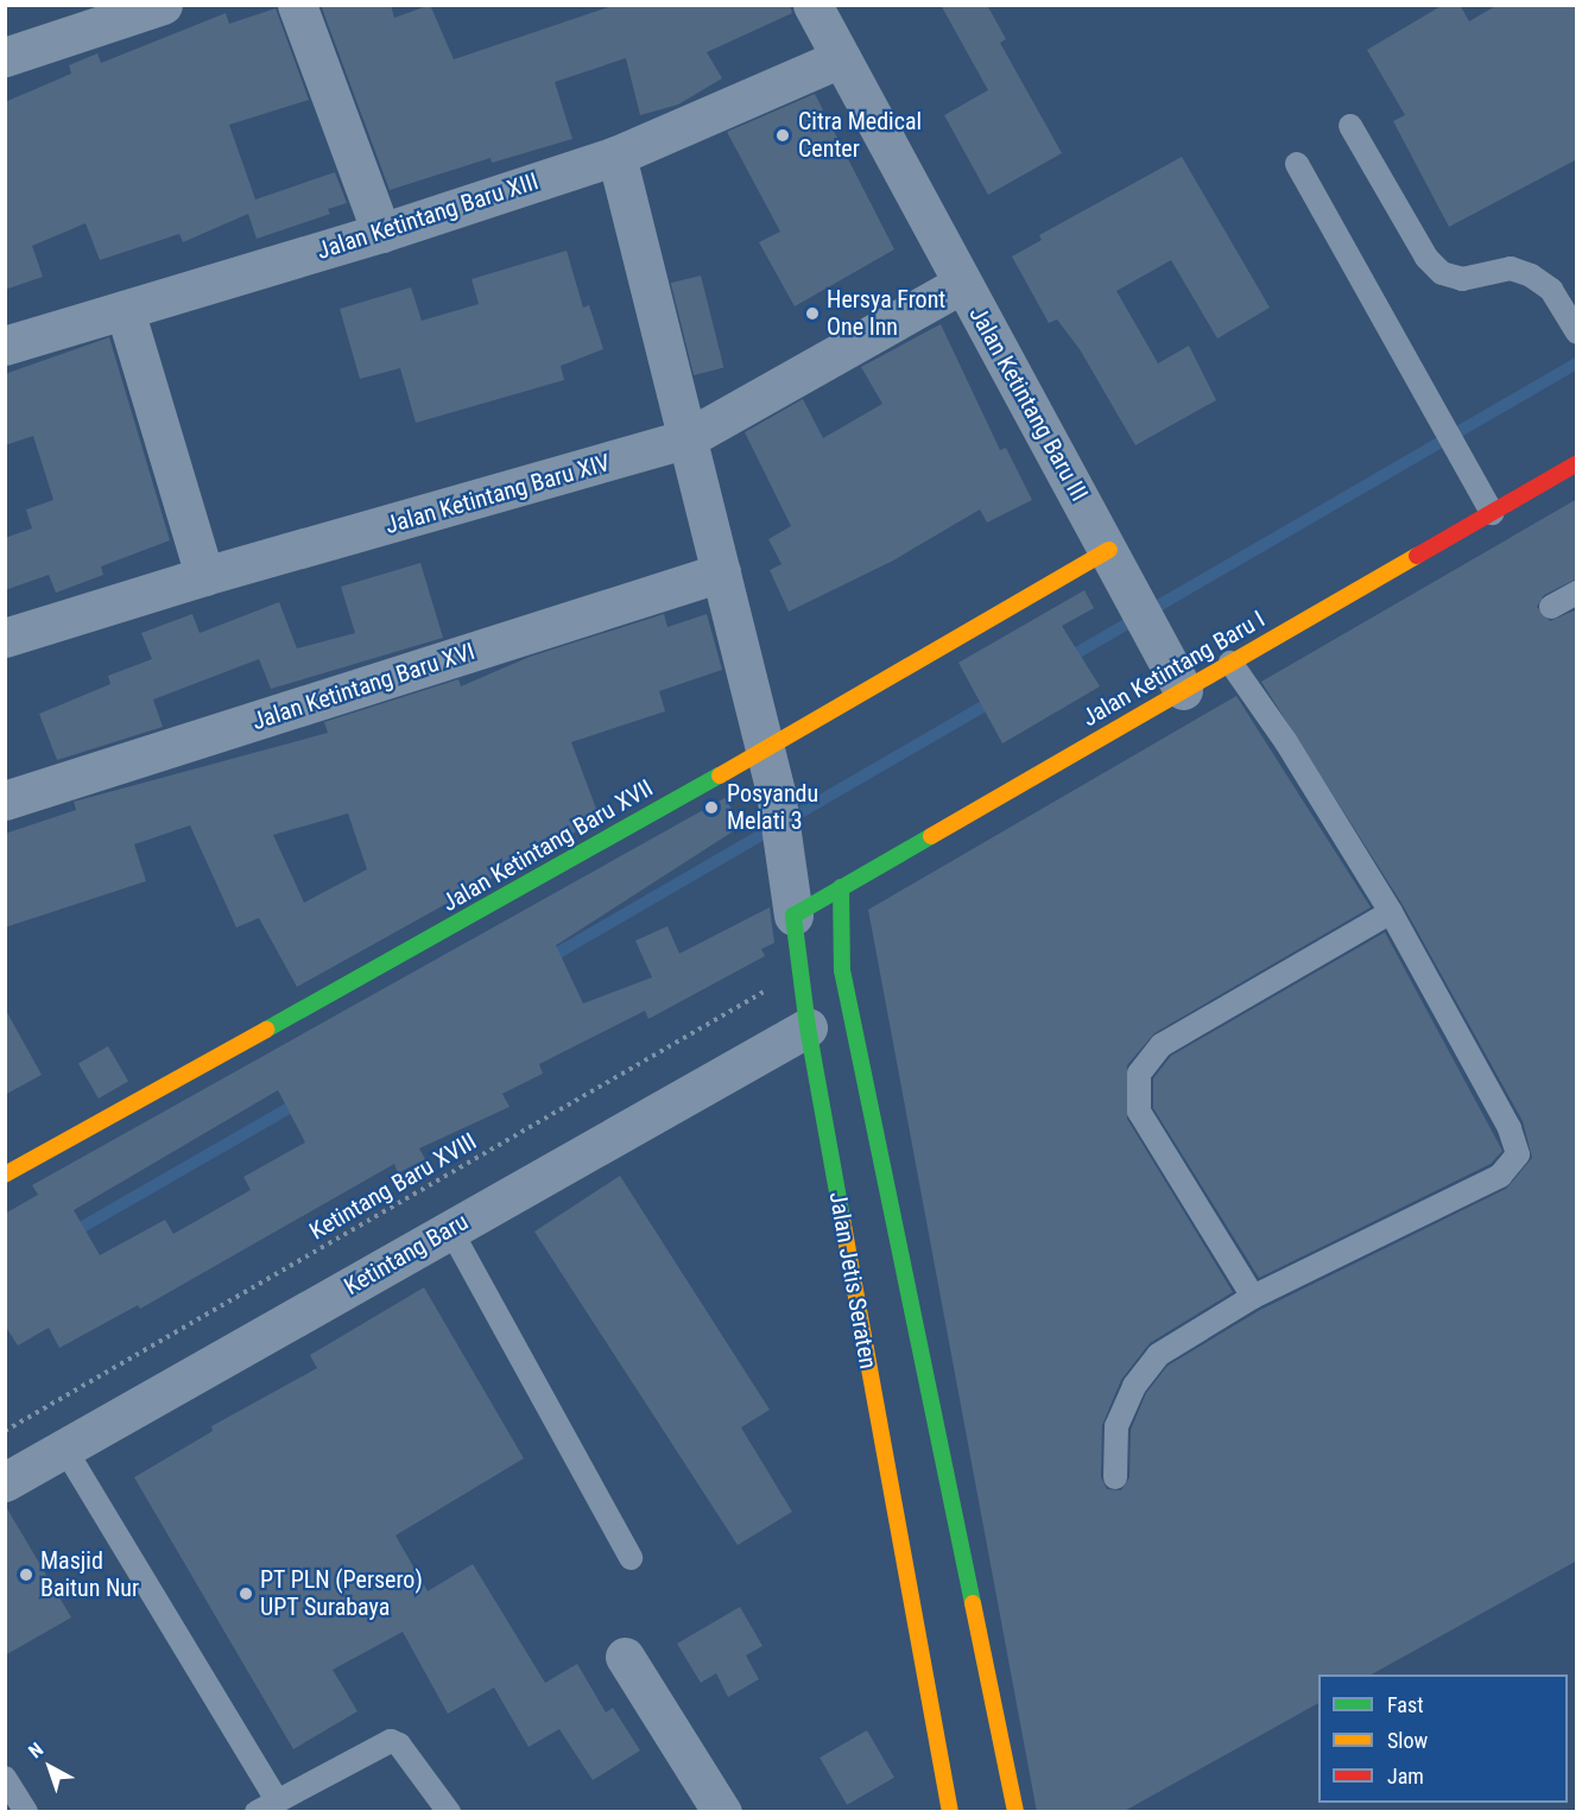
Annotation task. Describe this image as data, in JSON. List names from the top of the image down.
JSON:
{
  "streets": {
    "street": [
      "Jalan Ketintang Baru XIII",
      "Jalan Ketintang Baru III",
      "Jalan Ketintang Baru XIV",
      "Jalan Ketintang Baru I",
      "Jalan Ketintang Baru XVI",
      "Jalan Ketintang Baru XVII",
      "Ketintang Baru",
      "Jalan Jetis Seraten"
    ],
    "path": ["Ketintang Baru XVIII"]
  },
  "crossings": [
    ["Jalan Ketintang Baru XIII", "Jalan Ketintang Baru III"],
    ["Jalan Ketintang Baru XIII", "Jalan Jetis Seraten"],
    ["Jalan Ketintang Baru III", "Jalan Ketintang Baru XIV"],
    ["Jalan Ketintang Baru III", "Jalan Ketintang Baru I"],
    ["Jalan Ketintang Baru III", "Jalan Ketintang Baru XVII"],
    ["Jalan Ketintang Baru XIV", "Jalan Jetis Seraten"],
    ["Jalan Ketintang Baru I", "Jalan Jetis Seraten"],
    ["Jalan Ketintang Baru XVI", "Jalan Jetis Seraten"],
    ["Jalan Ketintang Baru XVII", "Jalan Jetis Seraten"],
    ["Ketintang Baru XVIII", "Jalan Jetis Seraten"],
    ["Ketintang Baru", "Jalan Jetis Seraten"]
  ],
  "places": [
    "Citra Medical Center",
    "Hersya Front One Inn",
    "Posyandu Melati 3",
    "Masjid Baitun Nur",
    "PT PLN (Persero) UPT Surabaya"
  ],
  "legend": ["Fast", "Slow", "Jam"],
  "north": "top left"
}
